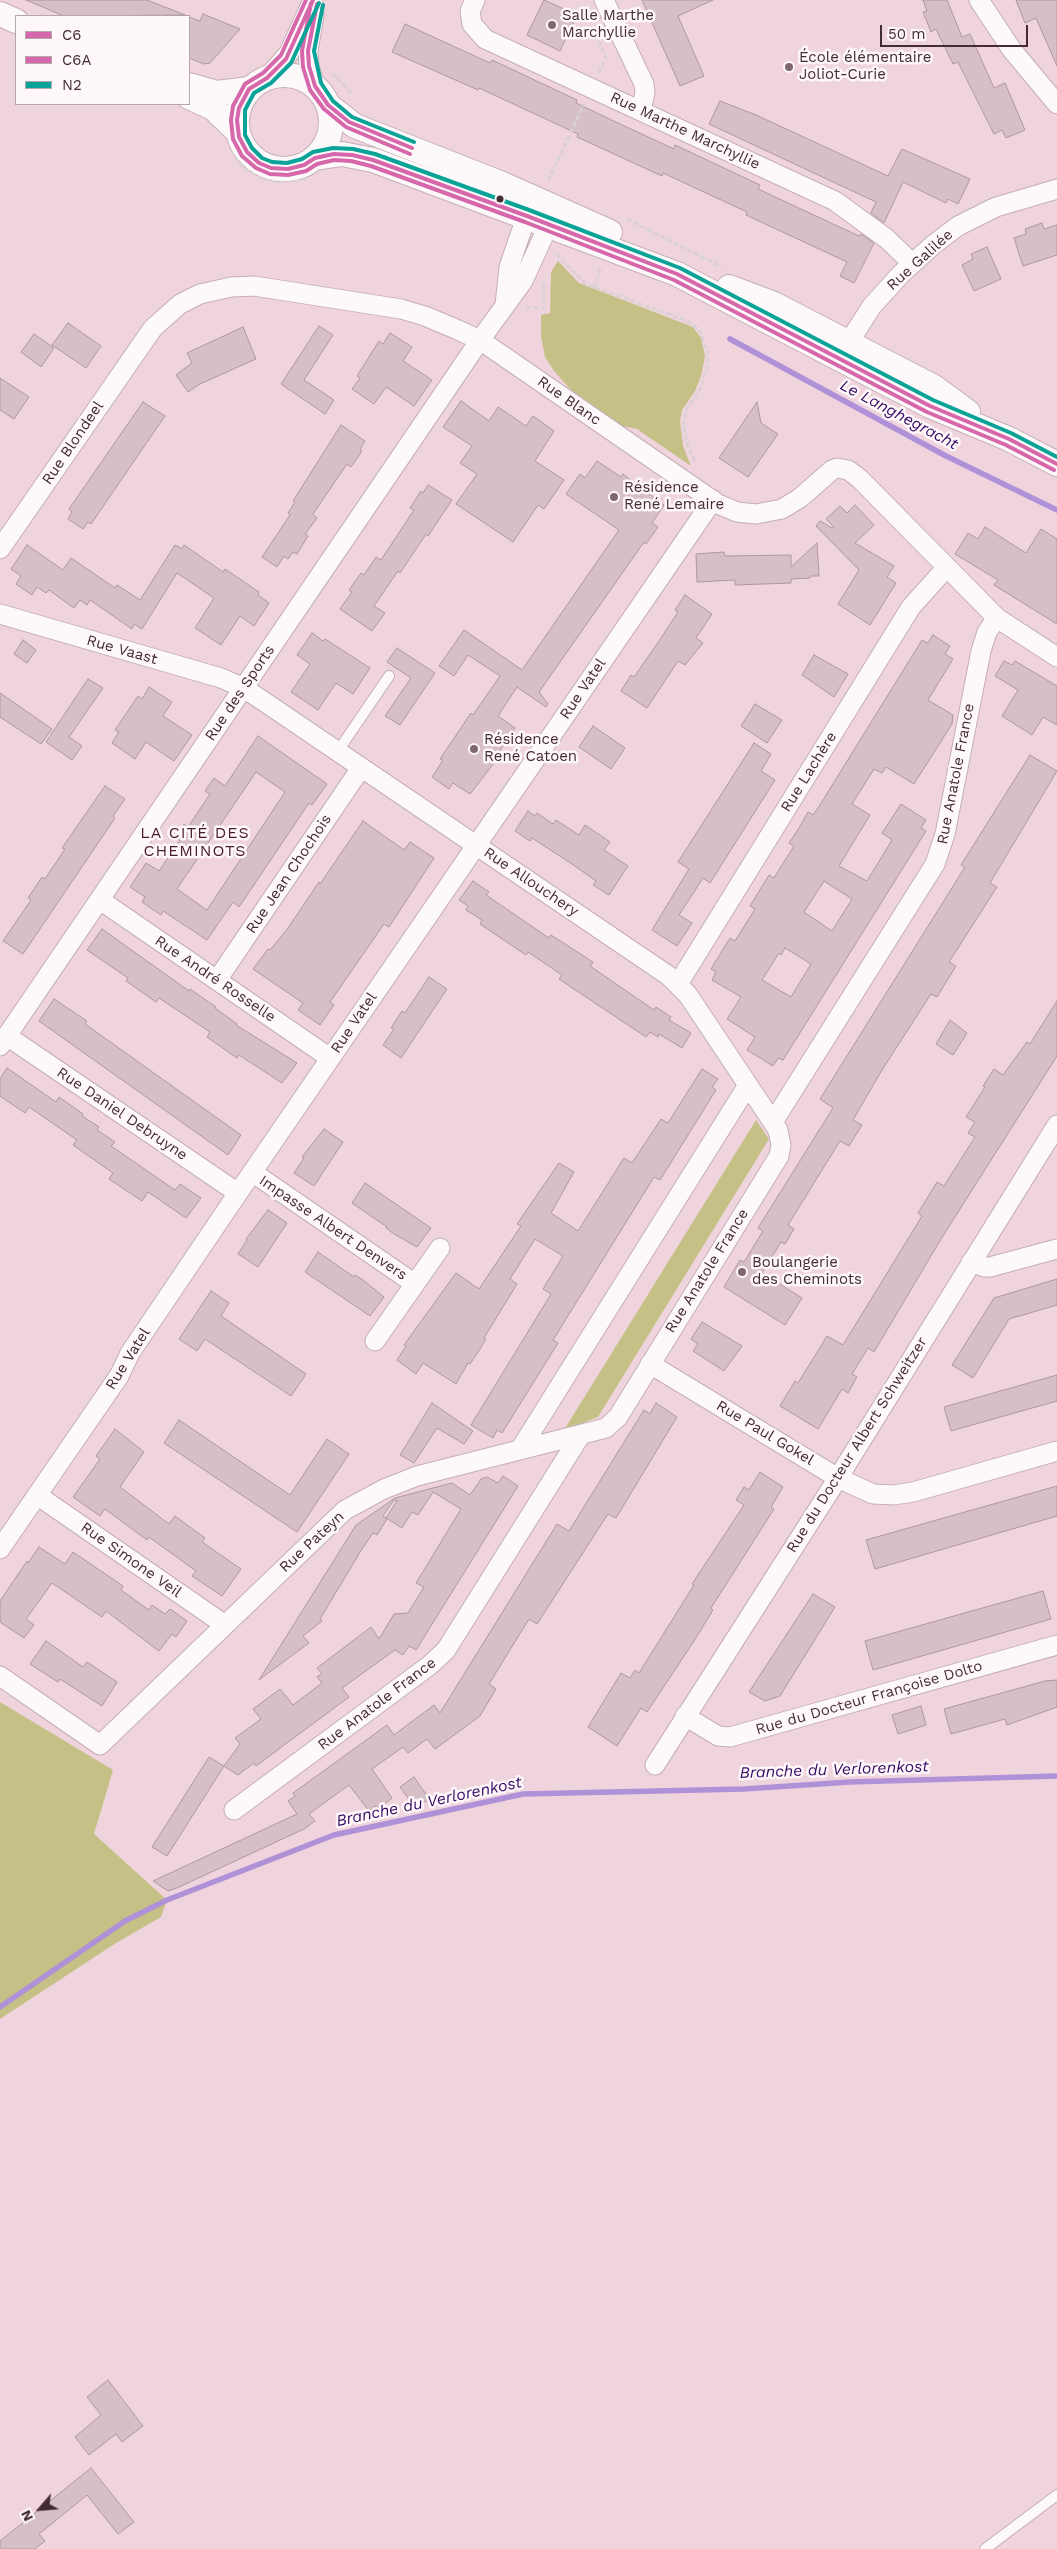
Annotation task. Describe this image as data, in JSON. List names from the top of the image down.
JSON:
{
  "streets": {
    "street": [
      "Rue Marthe Marchyllie",
      "Rue Galilée",
      "Rue Blanc",
      "Rue Blondeel",
      "Rue Vaast",
      "Rue Vatel",
      "Rue des Sports",
      "Rue Lachère",
      "Rue Anatole France",
      "Rue Jean Chochois",
      "Rue Allouchery",
      "Rue André Rosselle",
      "Rue Daniel Debruyne",
      "Impasse Albert Denvers",
      "Rue Paul Gokel",
      "Rue du Docteur Albert Schweitzer",
      "Rue Pateyn",
      "Rue Simone Veil",
      "Rue du Docteur Françoise Dolto"
    ]
  },
  "crossings": [
    ["Rue Marthe Marchyllie", "Rue Galilée"],
    ["Rue Blanc", "Rue Blondeel"],
    ["Rue Blanc", "Rue Vatel"],
    ["Rue Blanc", "Rue des Sports"],
    ["Rue Blanc", "Rue Lachère"],
    ["Rue Blanc", "Rue Anatole France"],
    ["Rue Vaast", "Rue des Sports"],
    ["Rue Vaast", "Rue Allouchery"],
    ["Rue Vatel", "Rue Allouchery"],
    ["Rue Vatel", "Rue André Rosselle"],
    ["Rue Vatel", "Rue Daniel Debruyne"],
    ["Rue Vatel", "Impasse Albert Denvers"],
    ["Rue Vatel", "Rue Simone Veil"],
    ["Rue des Sports", "Rue Allouchery"],
    ["Rue des Sports", "Rue André Rosselle"],
    ["Rue des Sports", "Rue Daniel Debruyne"],
    ["Rue Lachère", "Rue Allouchery"],
    ["Rue Anatole France", "Rue Allouchery"],
    ["Rue Anatole France", "Rue Paul Gokel"],
    ["Rue Anatole France", "Rue Pateyn"],
    ["Rue Jean Chochois", "Rue Allouchery"],
    ["Rue Jean Chochois", "Rue André Rosselle"],
    ["Rue Paul Gokel", "Rue du Docteur Albert Schweitzer"],
    ["Rue du Docteur Albert Schweitzer", "Rue du Docteur Françoise Dolto"],
    ["Rue Pateyn", "Rue Simone Veil"]
  ],
  "districts": ["LA CITÉ DES CHEMINOTS"],
  "water": ["Le Langhegracht", "Branche du Verlorenkost"],
  "places": [
    "Salle Marthe Marchyllie",
    "École élémentaire Joliot-Curie",
    "Résidence René Lemaire",
    "Résidence René Catoen",
    "Boulangerie des Cheminots"
  ],
  "lines": ["transit line C6", "transit line C6A", "transit line N2"],
  "legend": ["C6", "C6A", "N2"],
  "scale_bar": "50 m",
  "north": "bottom left"
}
